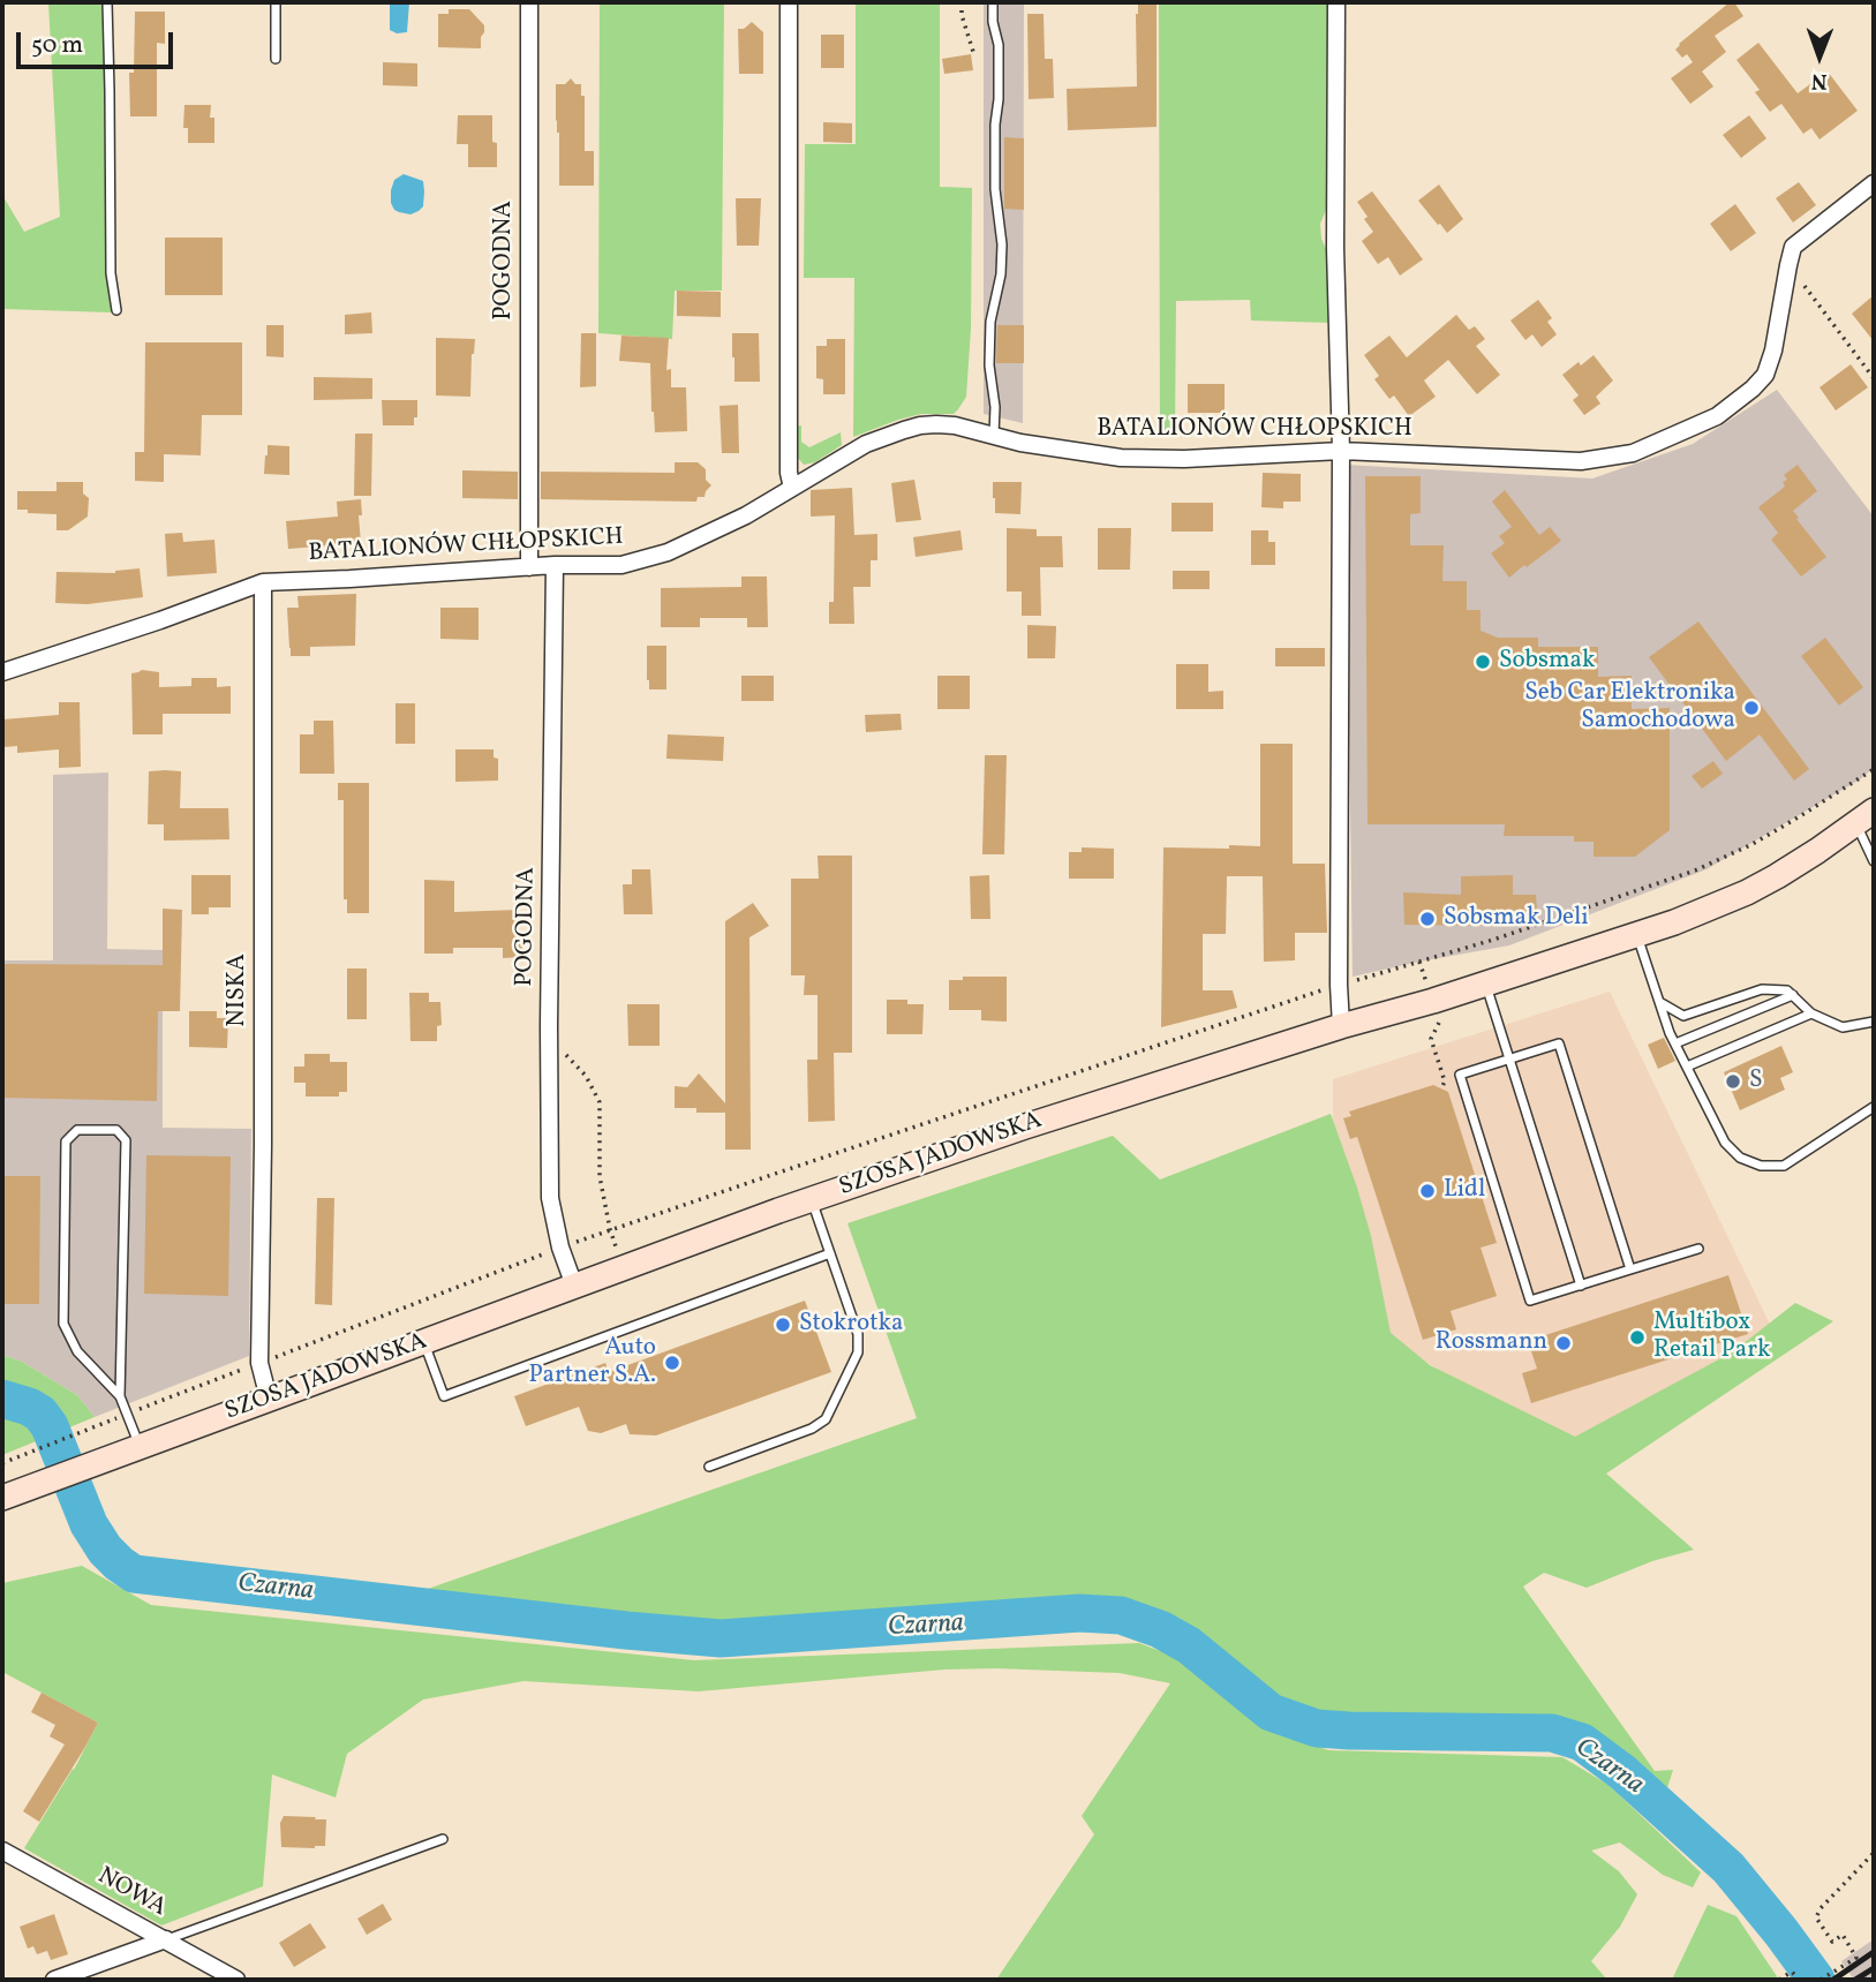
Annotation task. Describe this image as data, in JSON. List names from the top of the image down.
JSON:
{
  "streets": {
    "main road": ["SZOSA JADOWSKA"],
    "street": [
      "POGODNA",
      "BATALIONÓW CHŁOPSKICH",
      "NISKA",
      "NOWA"
    ]
  },
  "crossings": [
    ["POGODNA", "BATALIONÓW CHŁOPSKICH"],
    ["POGODNA", "SZOSA JADOWSKA"],
    ["BATALIONÓW CHŁOPSKICH", "NISKA"],
    ["NISKA", "SZOSA JADOWSKA"]
  ],
  "water": ["Czarna"],
  "places": [
    "Sobsmak",
    "Seb Car Elektronika Samochodowa",
    "Sobsmak Deli",
    "S",
    "Lidl",
    "Stokrotka",
    "Multibox Retail Park",
    "Rossmann",
    "Auto Partner S.A."
  ],
  "scale_bar": "50 m",
  "north": "bottom"
}
